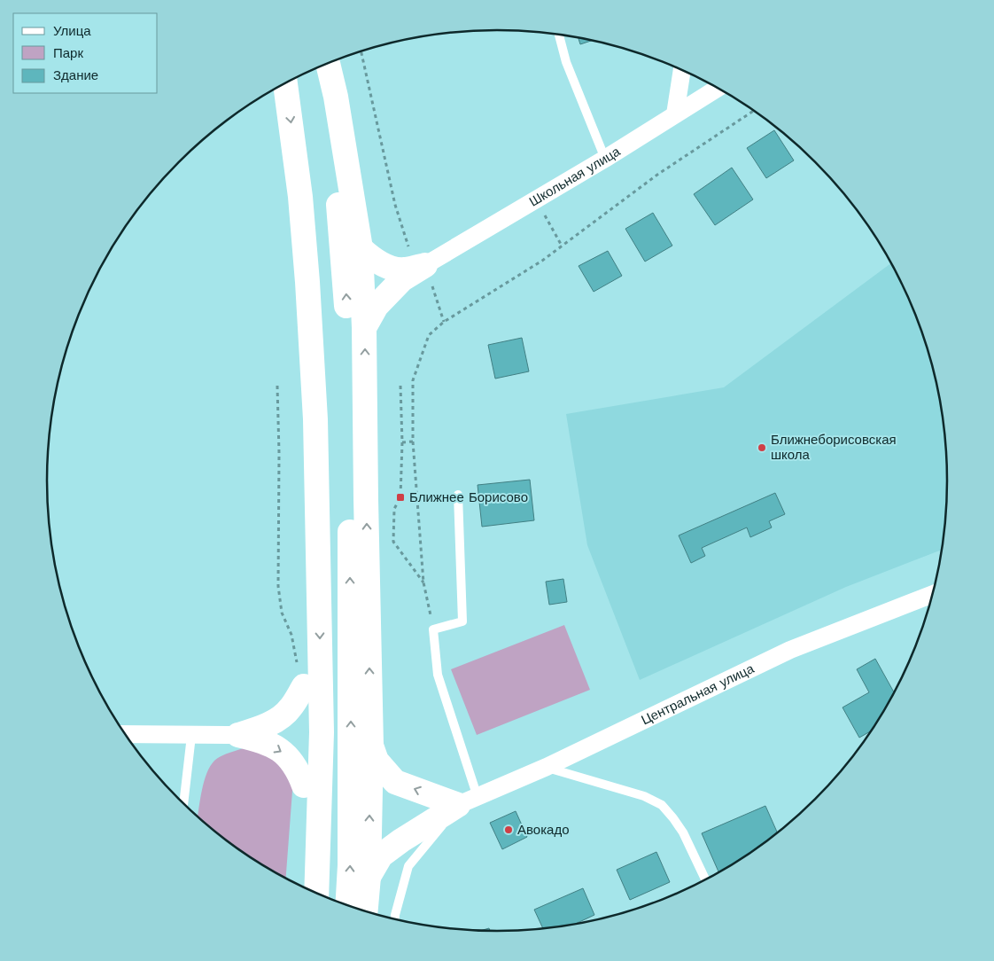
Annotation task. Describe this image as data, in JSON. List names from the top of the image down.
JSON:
{
  "streets": {
    "street": ["Школьная улица", "Центральная улица"]
  },
  "places": {
    "other": ["Ближнеборисовская школа", "Авокадо"],
    "transit": ["Ближнее Борисово"]
  },
  "legend": ["Улица", "Парк", "Здание"]
}
